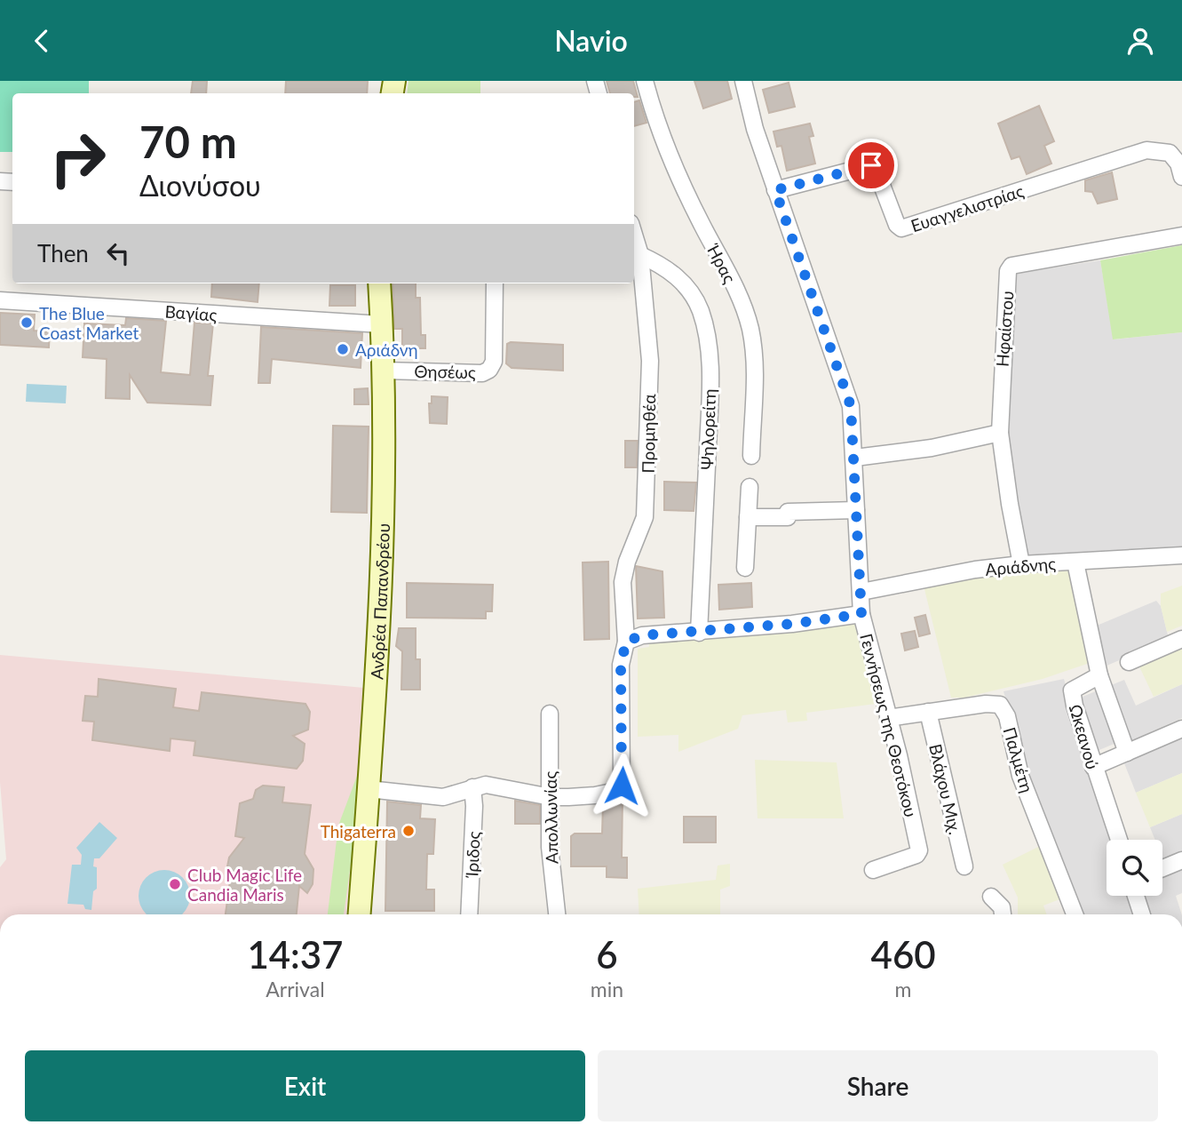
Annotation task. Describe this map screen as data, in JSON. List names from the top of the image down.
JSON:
{
  "streets": {
    "main road": ["Ανδρέα Παπανδρέου"],
    "street": [
      "Ευαγγελιστρίας",
      "Ήρας",
      "Βαγίας",
      "Ηφαίστου",
      "Θησέως",
      "Ψηλορείτη",
      "Προμηθέα",
      "Αριάδνης",
      "Γεννήσεως της Θεοτόκου",
      "Ωκεανού",
      "Παλμέτη",
      "Βλάχου Μιχ.",
      "Απολλωνίας",
      "Ίριδος"
    ]
  },
  "crossings": [
    ["Ευαγγελιστρίας", "Γεννήσεως της Θεοτόκου"],
    ["Βαγίας", "Ανδρέα Παπανδρέου"],
    ["Ηφαίστου", "Αριάδνης"],
    ["Θησέως", "Ανδρέα Παπανδρέου"],
    ["Ψηλορείτη", "Προμηθέα"],
    ["Προμηθέα", "Απολλωνίας"],
    ["Αριάδνης", "Γεννήσεως της Θεοτόκου"],
    ["Γεννήσεως της Θεοτόκου", "Παλμέτη"],
    ["Παλμέτη", "Βλάχου Μιχ."]
  ],
  "places": [
    "The Blue Coast Market",
    "Αριάδνη",
    "Thigaterra",
    "Club Magic Life Candia Maris"
  ],
  "page": {
    "header": "Navio",
    "turn": ["70 m", "Διονύσου"],
    "then": "Then",
    "eta": [
      "14:37",
      "Arrival",
      "6",
      "min",
      "460",
      "m"
    ],
    "buttons": ["Exit", "Share"]
  }
}
